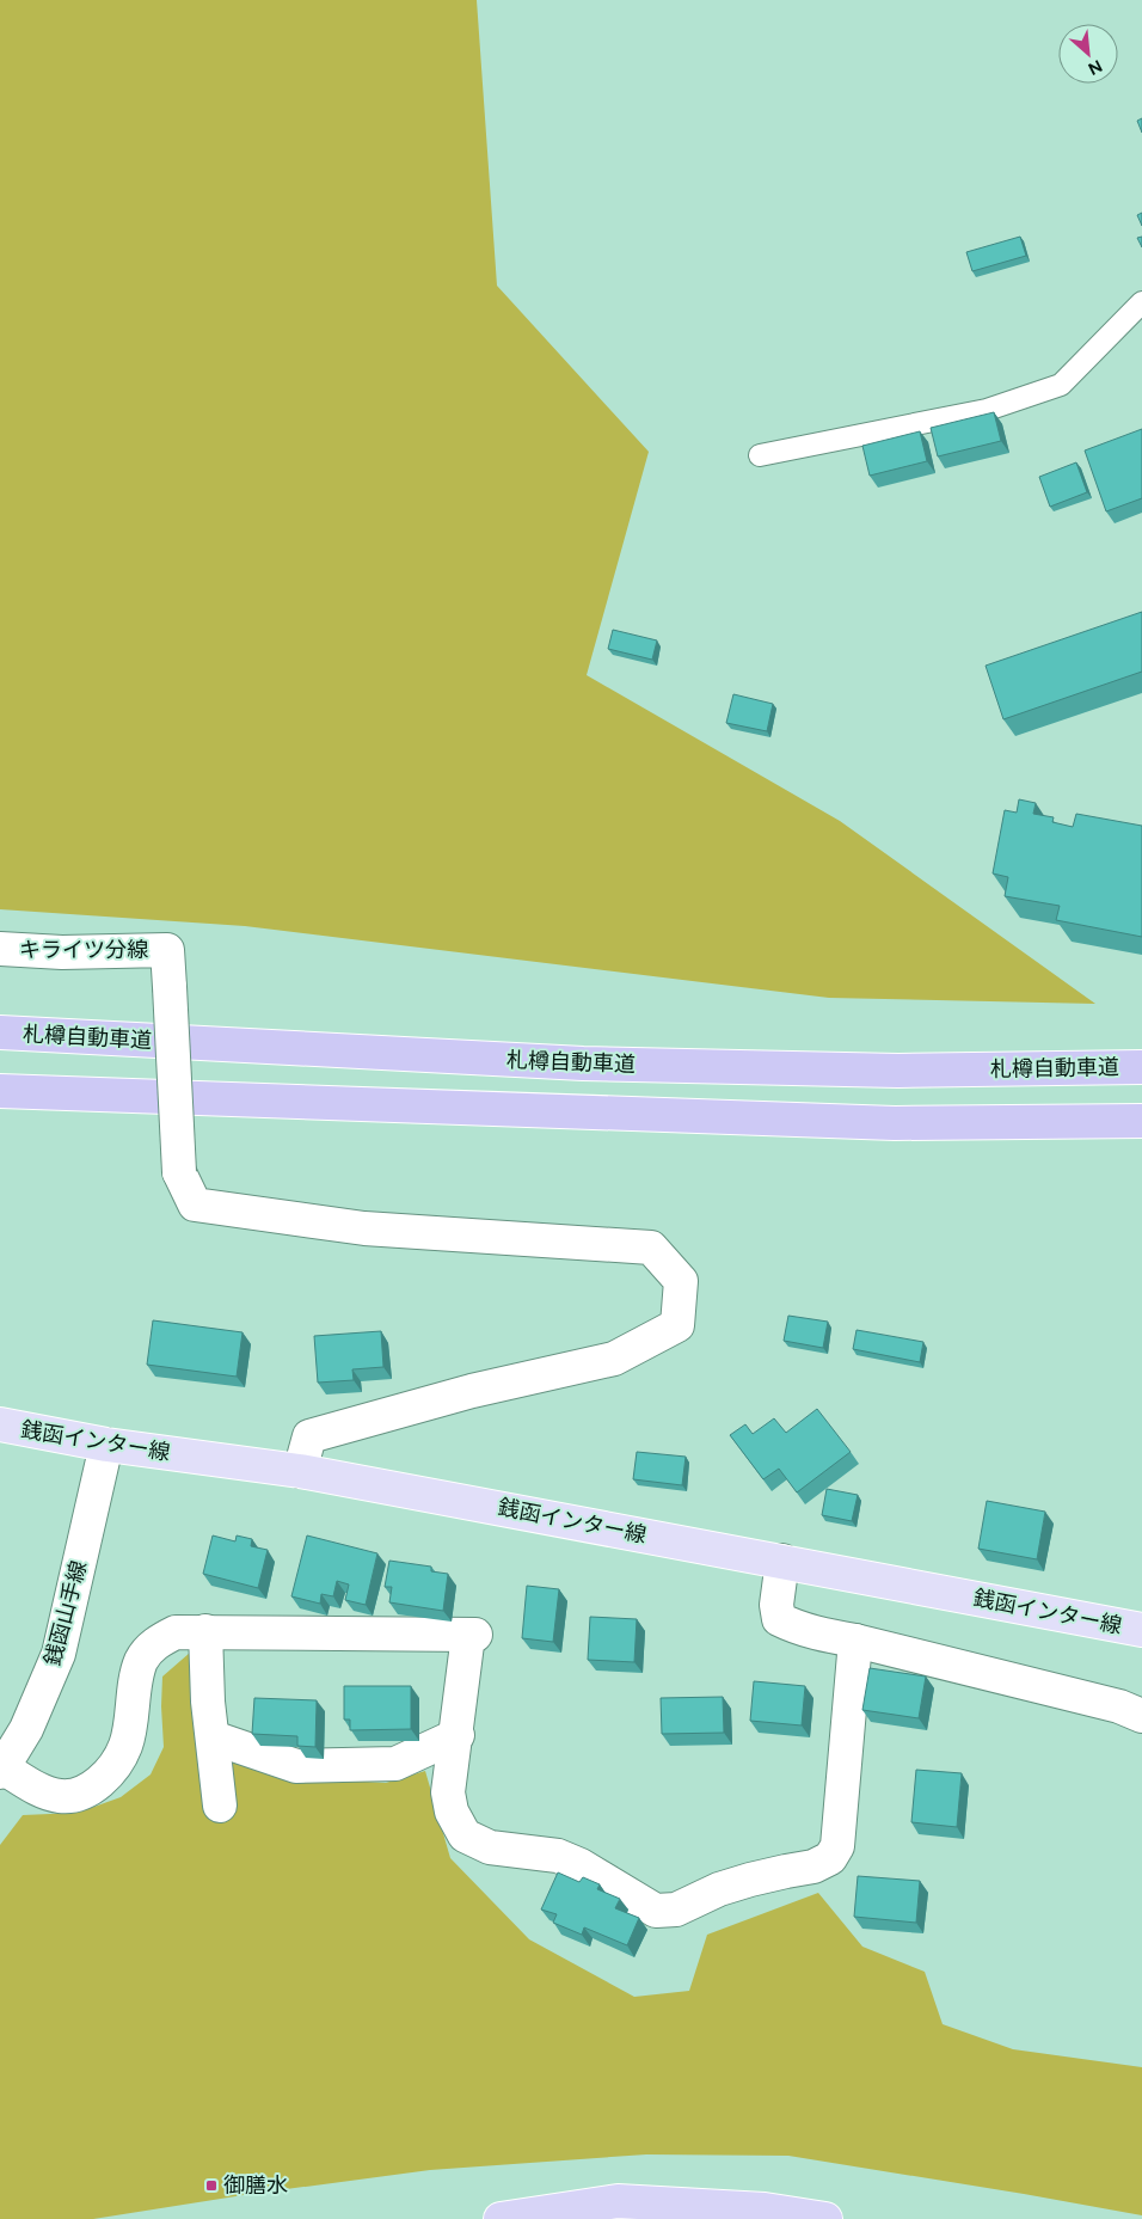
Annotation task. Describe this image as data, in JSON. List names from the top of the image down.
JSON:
{
  "streets": {
    "highway": ["札樽自動車道"],
    "main road": ["銭函インター線"],
    "street": ["キライツ分線", "銭函山手線"]
  },
  "crossings": [
    ["キライツ分線", "銭函インター線"],
    ["銭函インター線", "銭函山手線"]
  ],
  "places": {
    "transit": ["御膳水"]
  },
  "north": "bottom right"
}
